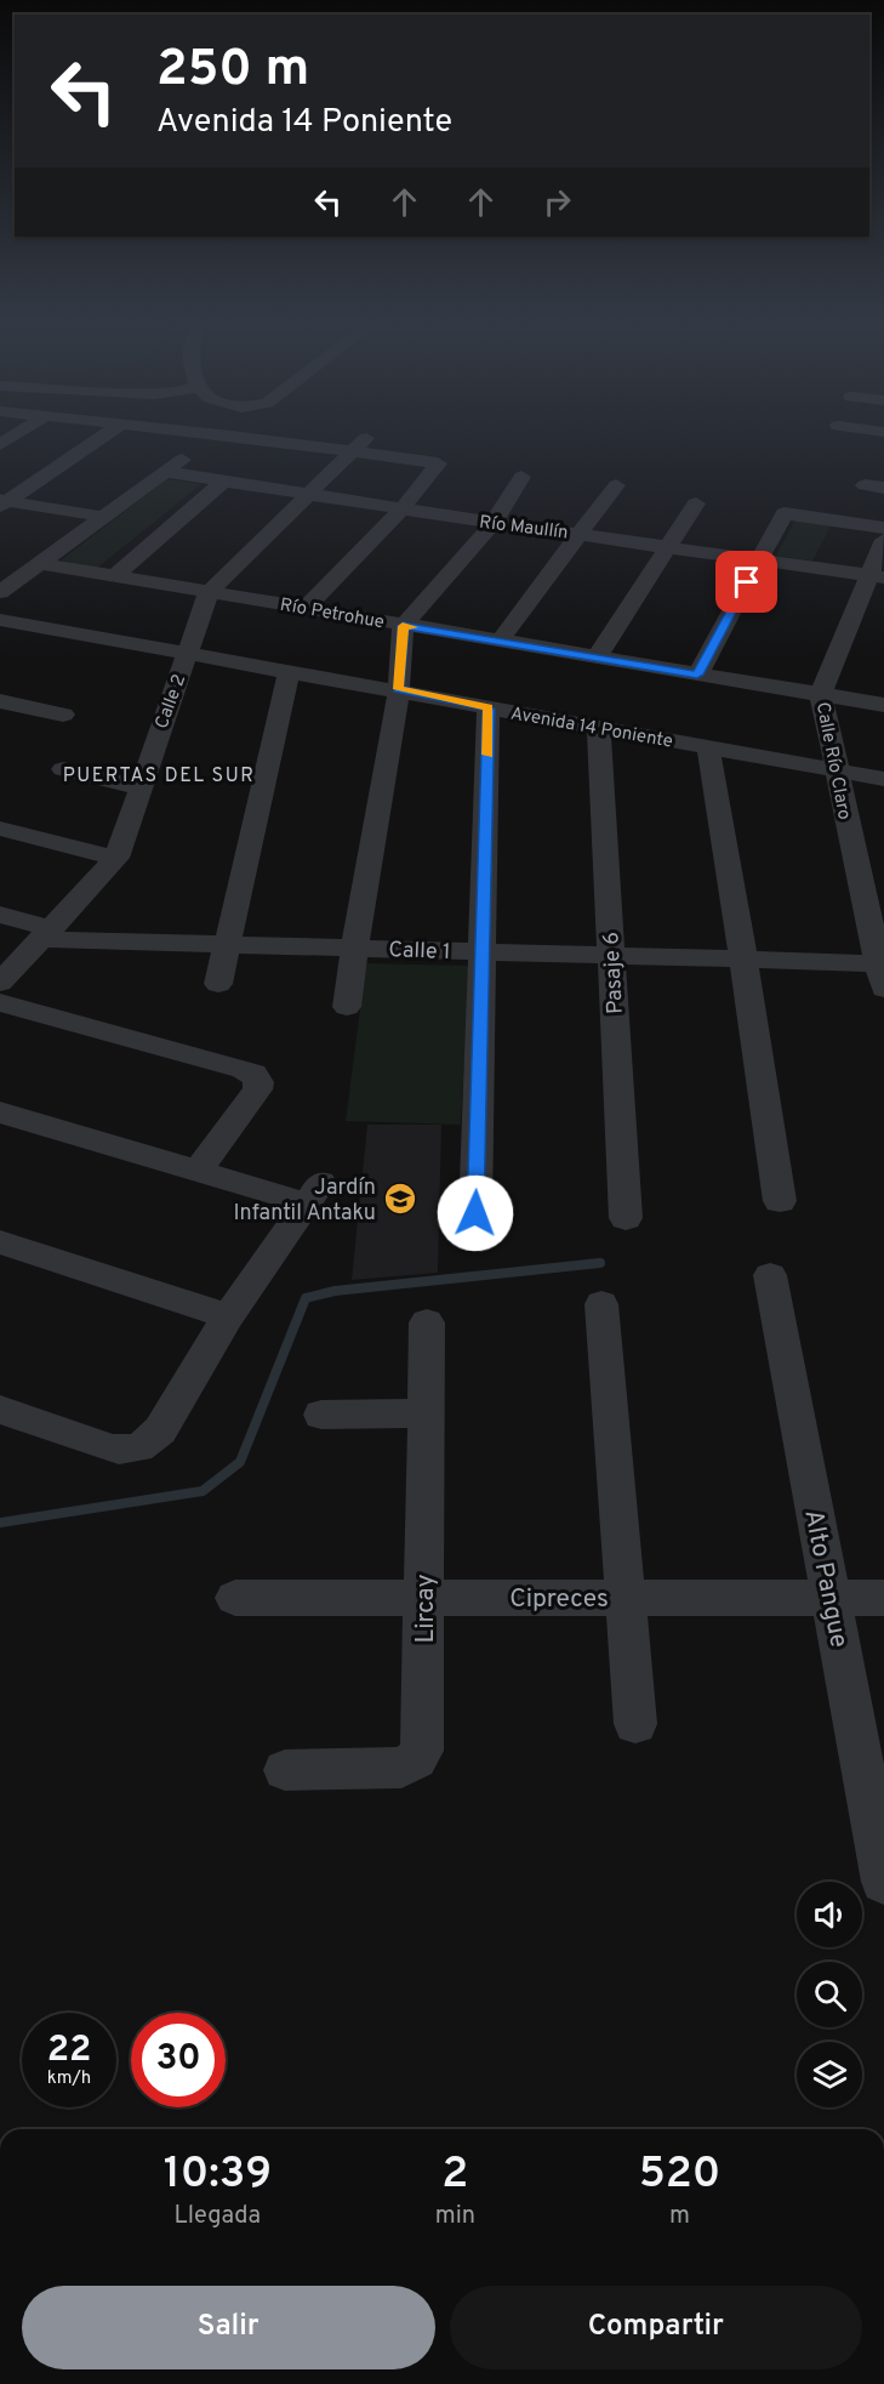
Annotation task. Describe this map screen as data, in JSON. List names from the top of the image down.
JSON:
{
  "streets": {
    "street": [
      "Río Maullín",
      "Río Petrohue",
      "Calle 2",
      "Avenida 14 Poniente",
      "Calle Río Claro",
      "Calle 1",
      "Pasaje 6",
      "Alto Pangue",
      "Cipreces",
      "Lircay"
    ]
  },
  "crossings": [
    ["Río Maullín", "Calle 2"],
    ["Río Maullín", "Calle Río Claro"],
    ["Río Petrohue", "Calle 2"],
    ["Río Petrohue", "Calle Río Claro"],
    ["Calle 2", "Avenida 14 Poniente"],
    ["Calle 2", "Calle 1"],
    ["Avenida 14 Poniente", "Calle Río Claro"],
    ["Avenida 14 Poniente", "Pasaje 6"],
    ["Calle Río Claro", "Calle 1"],
    ["Calle 1", "Pasaje 6"],
    ["Alto Pangue", "Cipreces"],
    ["Cipreces", "Lircay"]
  ],
  "districts": ["PUERTAS DEL SUR"],
  "places": {
    "school or university": ["Jardín Infantil Antaku"]
  },
  "page": {
    "turn": ["250 m", "Avenida 14 Poniente"],
    "speed": "22 km/h",
    "limit": "30",
    "eta": [
      "10:39",
      "Llegada",
      "2",
      "min",
      "520",
      "m"
    ],
    "buttons": ["Salir", "Compartir"]
  }
}
